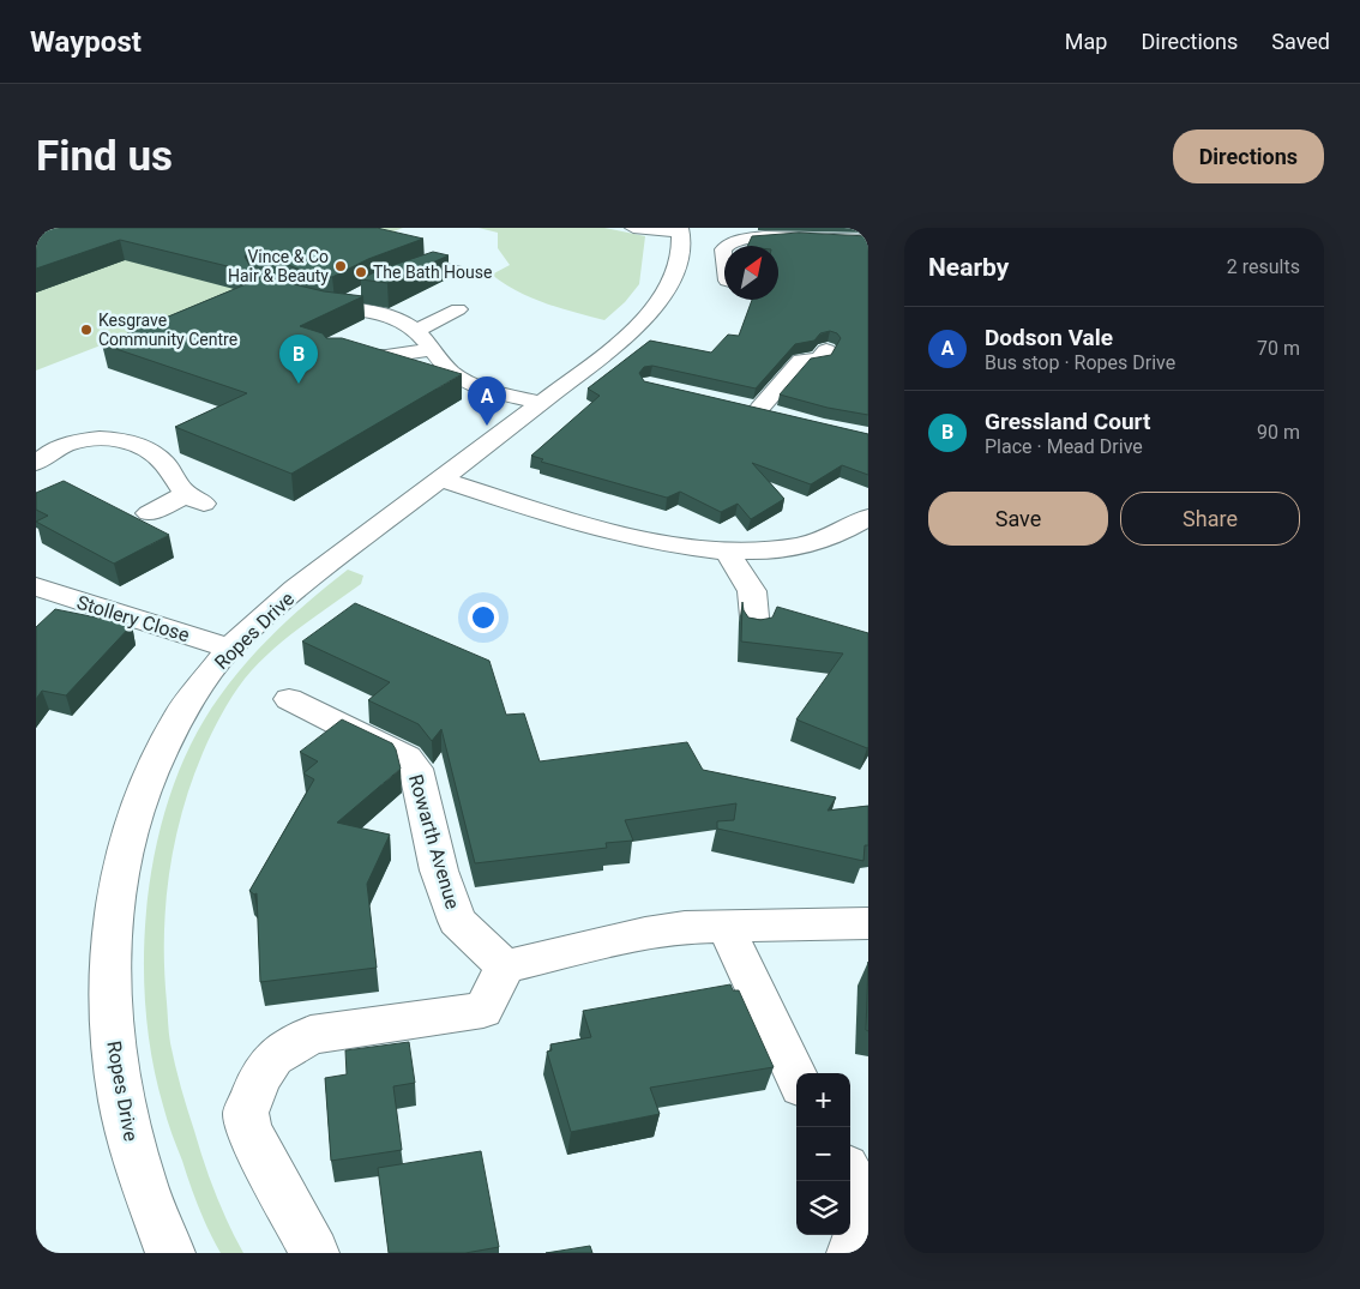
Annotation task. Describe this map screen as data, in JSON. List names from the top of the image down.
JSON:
{
  "streets": {
    "street": ["Stollery Close", "Ropes Drive", "Rowarth Avenue"]
  },
  "crossings": [
    ["Stollery Close", "Ropes Drive"]
  ],
  "places": ["Vince & Co Hair & Beauty", "The Bath House", "Kesgrave Community Centre"],
  "north": "top right",
  "page": {
    "header": "Waypost",
    "nav": ["Map", "Directions", "Saved"],
    "buttons": [
      "Directions",
      ["Save", "Share"]
    ],
    "title": "Find us",
    "heading": ["Nearby", "2 results"],
    "list": [
      {
        "mark": "A",
        "name": "Dodson Vale",
        "note": "Bus stop · Ropes Drive",
        "value": "70 m"
      },
      {
        "mark": "B",
        "name": "Gressland Court",
        "note": "Place · Mead Drive",
        "value": "90 m"
      }
    ],
    "pins": ["B", "A"],
    "map_buttons": ["+", "−"]
  }
}
